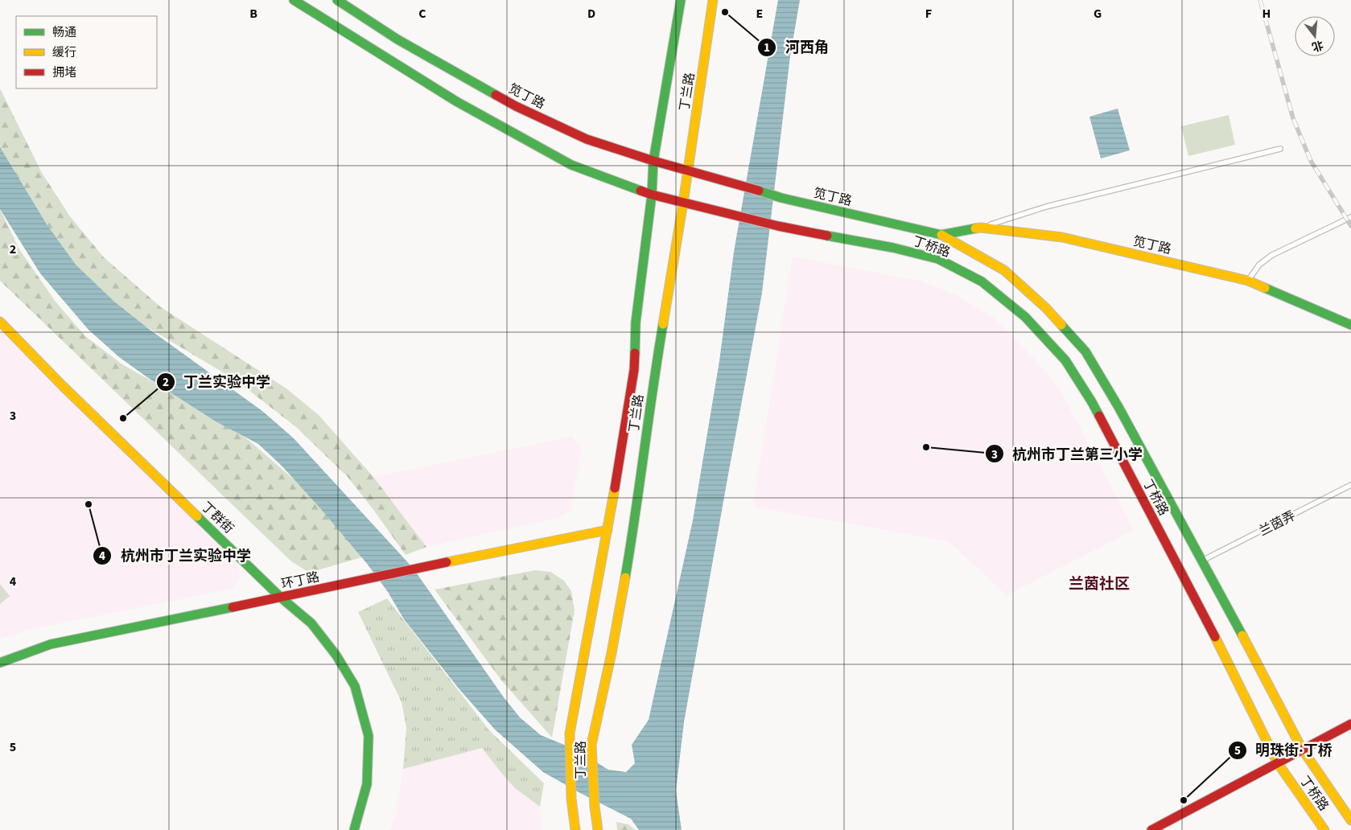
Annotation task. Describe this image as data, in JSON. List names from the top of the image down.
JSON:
{
  "streets": {
    "main road": [
      "丁兰路",
      "笕丁路",
      "丁桥路",
      "丁群街",
      "环丁路"
    ],
    "lane": ["兰茵弄"]
  },
  "crossings": [
    ["丁兰路", "笕丁路"],
    ["丁兰路", "丁桥路"],
    ["丁兰路", "环丁路"],
    ["笕丁路", "丁桥路"],
    ["丁桥路", "兰茵弄"],
    ["丁群街", "环丁路"]
  ],
  "districts": ["兰茵社区"],
  "places": [
    "河西角",
    "丁兰实验中学",
    "杭州市丁兰第三小学",
    "杭州市丁兰实验中学",
    "明珠街·丁桥"
  ],
  "legend": ["畅通", "缓行", "拥堵"],
  "north": "bottom",
  "grid": {
    "columns": [
      "B",
      "C",
      "D",
      "E",
      "F",
      "G",
      "H"
    ],
    "rows": [
      "2",
      "3",
      "4",
      "5"
    ]
  }
}
